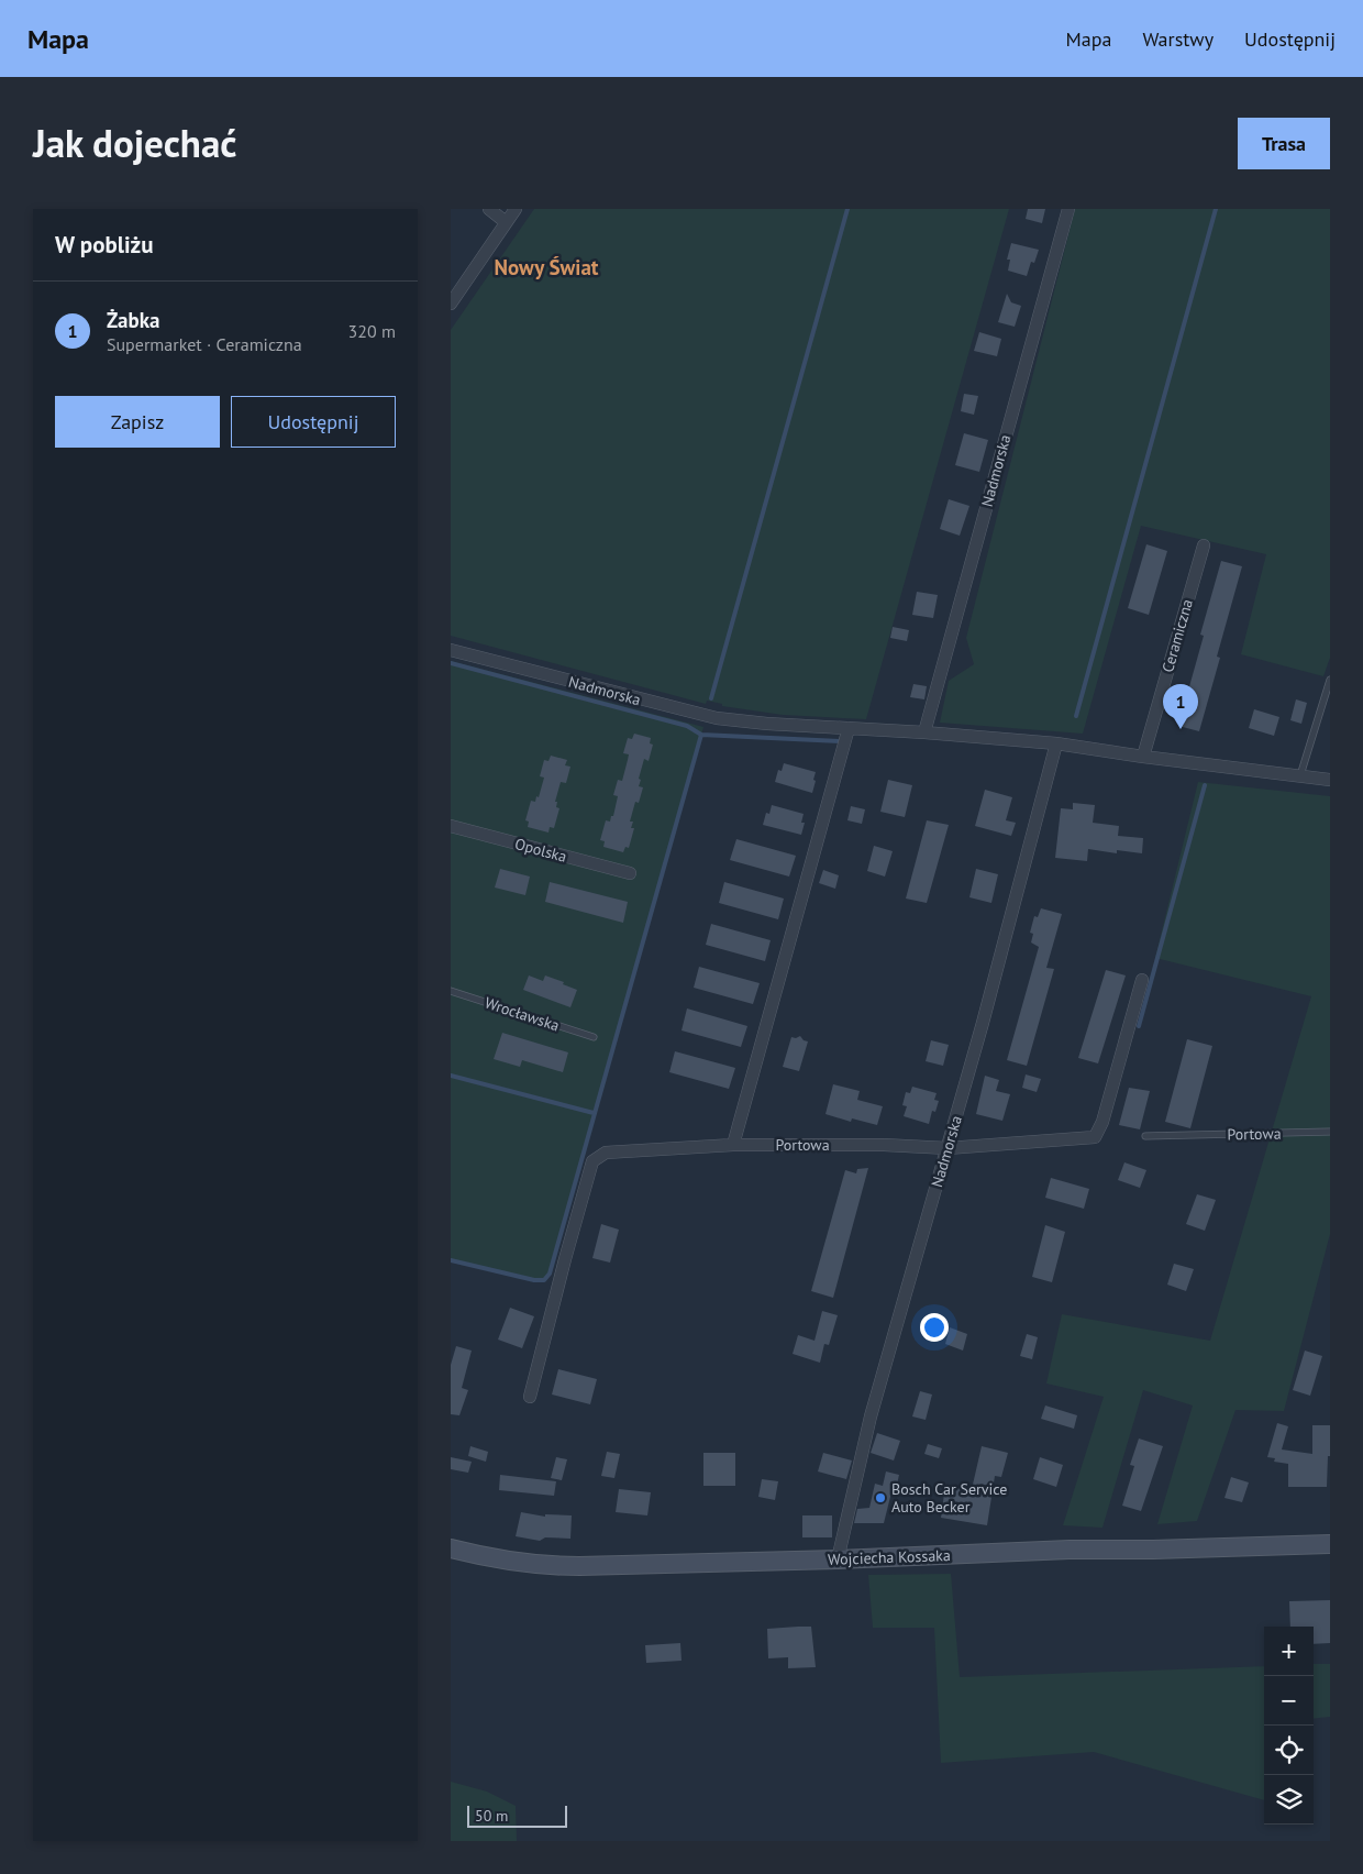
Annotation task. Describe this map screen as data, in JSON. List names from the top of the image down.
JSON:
{
  "streets": {
    "main road": ["Wojciecha Kossaka"],
    "street": [
      "Nadmorska",
      "Ceramiczna",
      "Opolska",
      "Portowa"
    ],
    "lane": ["Wrocławska"]
  },
  "crossings": [
    ["Nadmorska", "Ceramiczna"],
    ["Nadmorska", "Portowa"],
    ["Nadmorska", "Wojciecha Kossaka"]
  ],
  "districts": ["Nowy Świat"],
  "places": ["Bosch Car Service Auto Becker"],
  "scale_bar": "50 m",
  "page": {
    "header": "Mapa",
    "nav": ["Mapa", "Warstwy", "Udostępnij"],
    "title": "Jak dojechać",
    "buttons": [
      "Trasa",
      ["Zapisz", "Udostępnij"]
    ],
    "heading": "W pobliżu",
    "list": [
      {
        "mark": "1",
        "name": "Żabka",
        "note": "Supermarket · Ceramiczna",
        "value": "320 m"
      }
    ],
    "pins": "1",
    "map_buttons": ["+", "−"],
    "scale": "50 m"
  }
}
